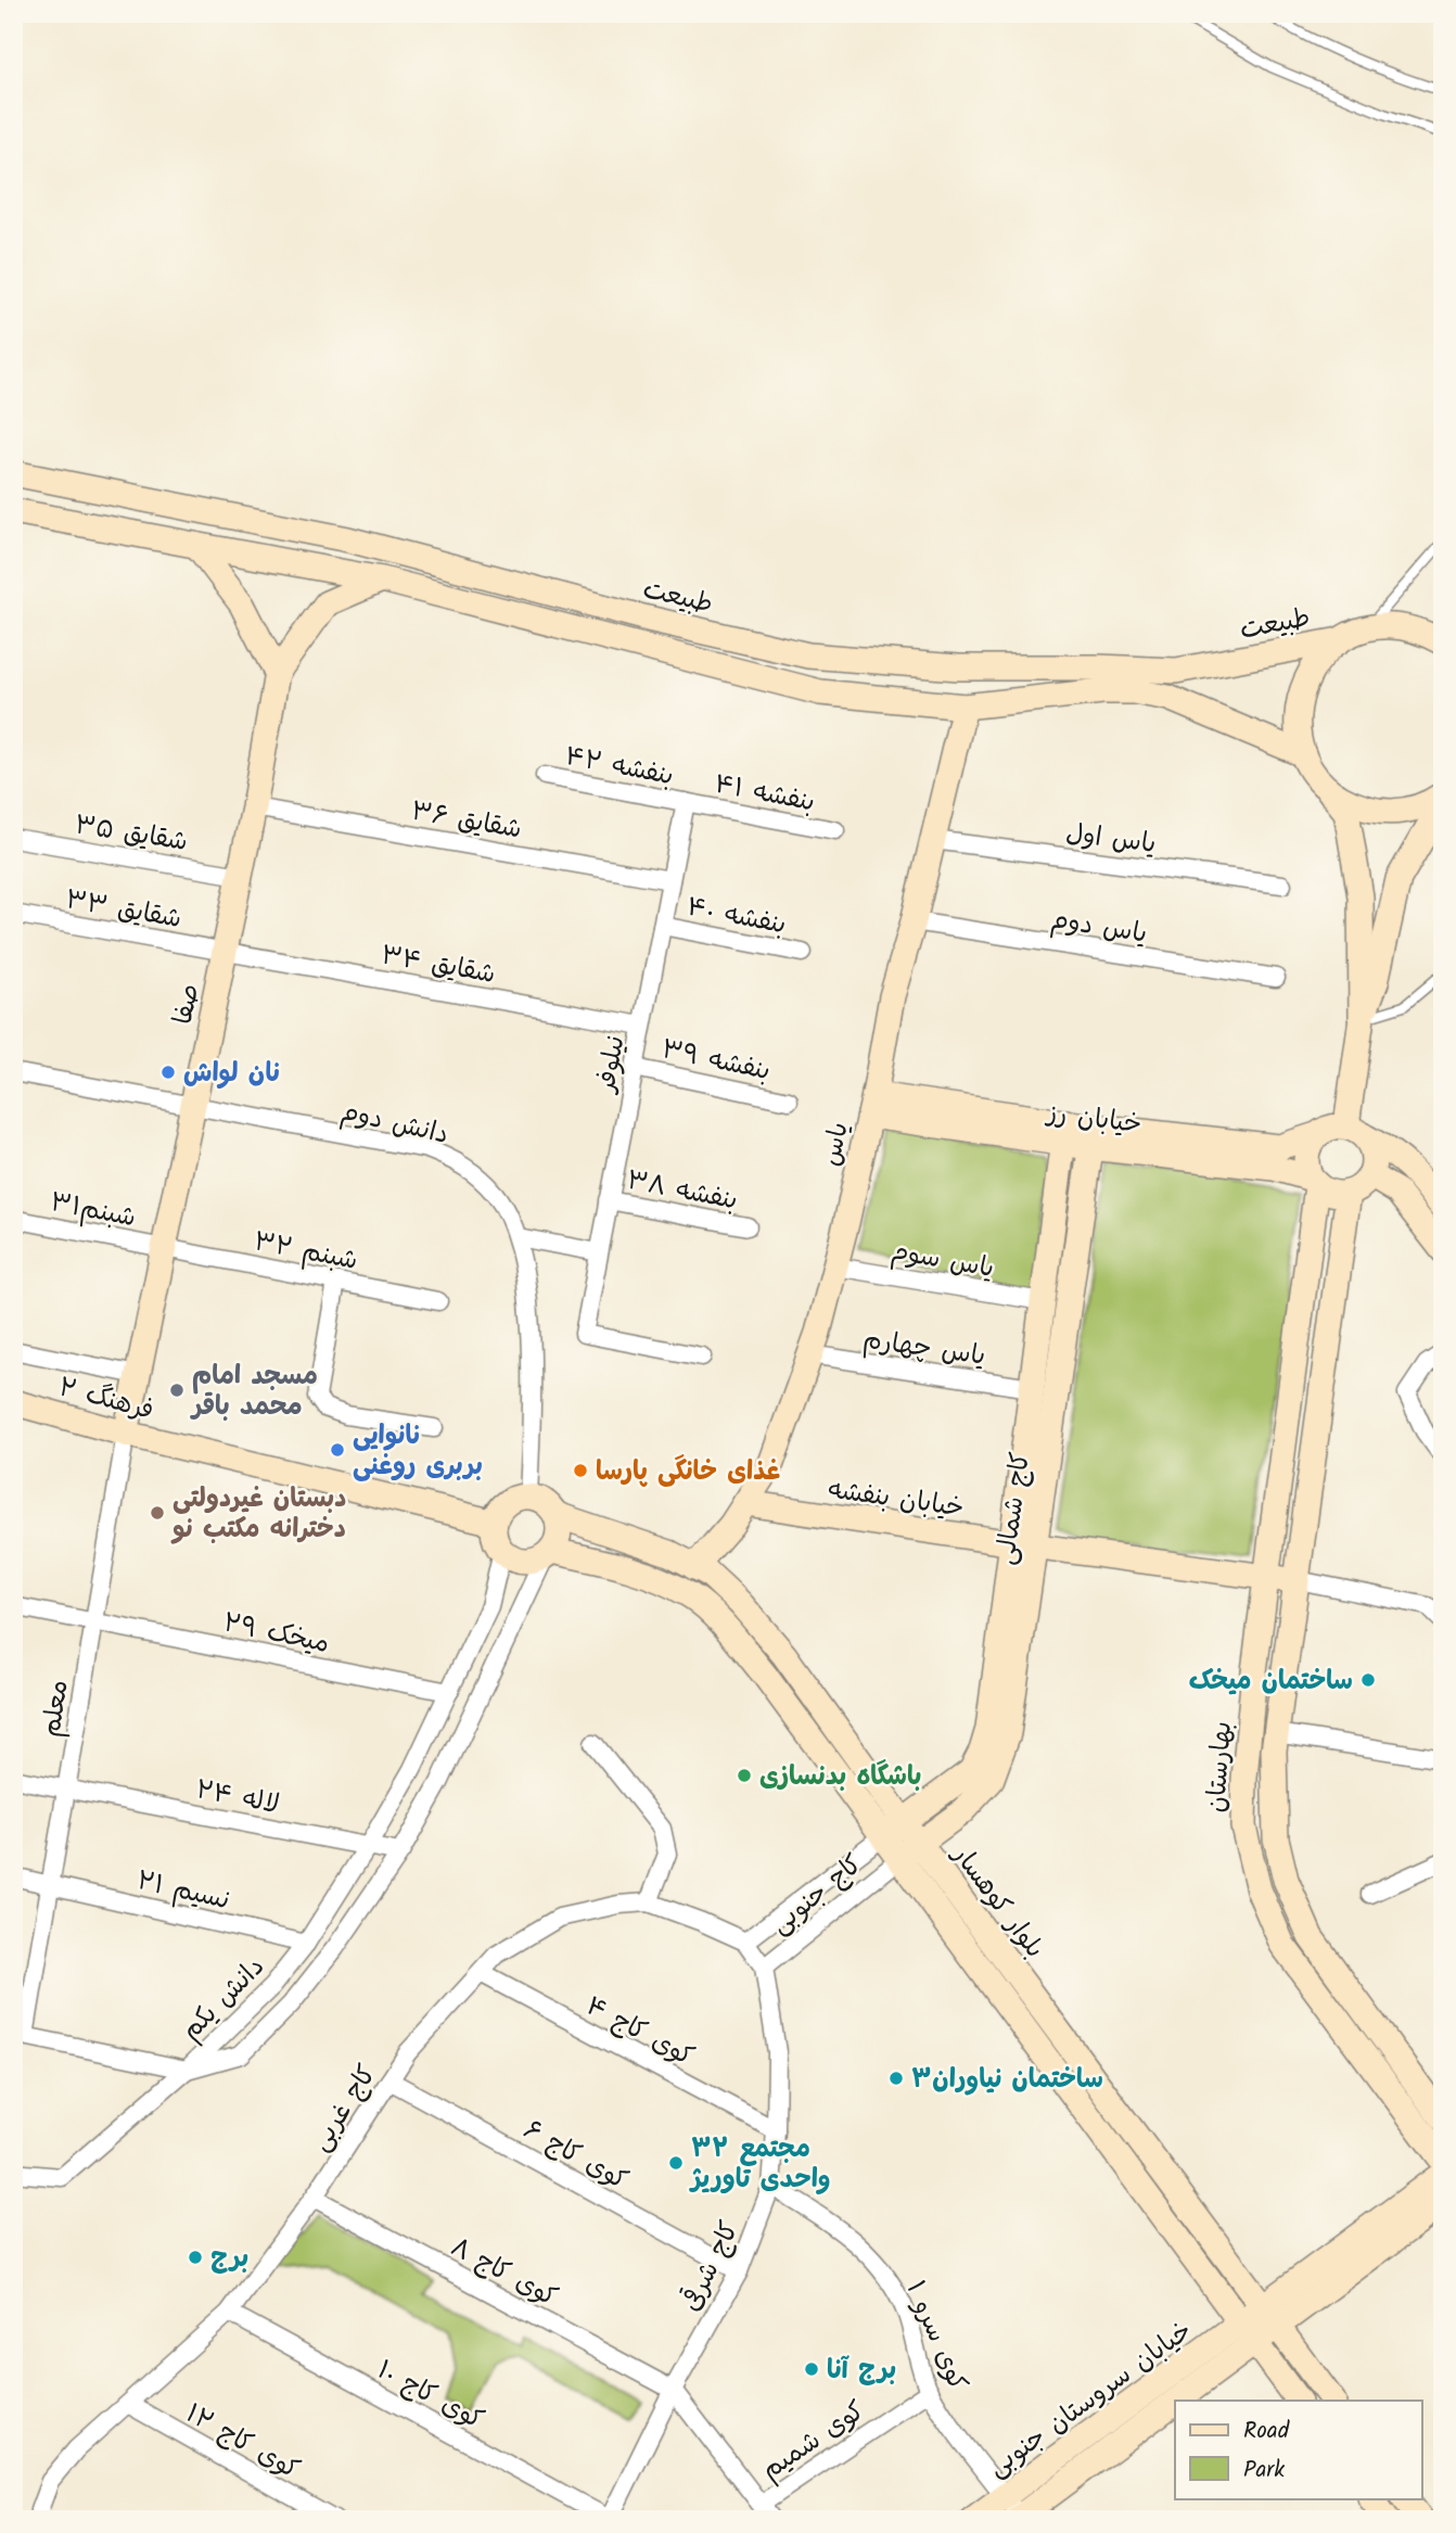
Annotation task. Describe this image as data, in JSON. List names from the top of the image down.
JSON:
{
  "streets": {
    "main road": [
      "طبیعت",
      "صفا",
      "خیابان رز",
      "یاس",
      "فرهنگ ۲",
      "خیابان بنفشه",
      "کاج شمالی",
      "بهارستان",
      "بلوار کوهسار",
      "خیابان سروستان جنوبی"
    ],
    "street": [
      "بنفشه ۴۲",
      "بنفشه ۴۱",
      "شقایق ۳۶",
      "شقایق ۳۵",
      "یاس اول",
      "شقایق ۳۳",
      "بنفشه ۴۰",
      "یاس دوم",
      "شقایق ۳۴",
      "بنفشه ۳۹",
      "نیلوفر",
      "دانش دوم",
      "بنفشه ۳۸",
      "شبنم۳۱",
      "شبنم ۳۲",
      "یاس سوم",
      "یاس چهارم",
      "میخک ۲۹",
      "معلم",
      "لاله ۲۴",
      "نسیم ۲۱",
      "کاج جنوبی",
      "دانش یکم",
      "کوی کاج ۴",
      "کاج غربی",
      "کوی کاج ۶",
      "کاج شرقی",
      "کوی کاج ۸",
      "کوی سرو ۱",
      "کوی کاج ۱۰",
      "کوی شمیم",
      "کوی کاج ۱۲"
    ]
  },
  "crossings": [
    ["طبیعت", "یاس"],
    ["بنفشه ۴۲", "بنفشه ۴۱"],
    ["بنفشه ۴۲", "نیلوفر"],
    ["بنفشه ۴۱", "نیلوفر"],
    ["شقایق ۳۶", "صفا"],
    ["شقایق ۳۶", "نیلوفر"],
    ["شقایق ۳۵", "صفا"],
    ["یاس اول", "یاس"],
    ["شقایق ۳۳", "شقایق ۳۴"],
    ["شقایق ۳۳", "صفا"],
    ["بنفشه ۴۰", "نیلوفر"],
    ["یاس دوم", "یاس"],
    ["شقایق ۳۴", "صفا"],
    ["شقایق ۳۴", "نیلوفر"],
    ["صفا", "دانش دوم"],
    ["صفا", "شبنم۳۱"],
    ["صفا", "شبنم ۳۲"],
    ["صفا", "فرهنگ ۲"],
    ["صفا", "معلم"],
    ["بنفشه ۳۹", "نیلوفر"],
    ["نیلوفر", "بنفشه ۳۸"],
    ["خیابان رز", "یاس"],
    ["خیابان رز", "کاج شمالی"],
    ["خیابان رز", "بهارستان"],
    ["دانش دوم", "فرهنگ ۲"],
    ["دانش دوم", "بلوار کوهسار"],
    ["دانش دوم", "دانش یکم"],
    ["یاس", "یاس سوم"],
    ["یاس", "یاس چهارم"],
    ["یاس", "خیابان بنفشه"],
    ["یاس", "بلوار کوهسار"],
    ["شبنم۳۱", "شبنم ۳۲"],
    ["یاس سوم", "کاج شمالی"],
    ["یاس چهارم", "کاج شمالی"],
    ["فرهنگ ۲", "معلم"],
    ["فرهنگ ۲", "بلوار کوهسار"],
    ["فرهنگ ۲", "دانش یکم"],
    ["خیابان بنفشه", "کاج شمالی"],
    ["خیابان بنفشه", "بهارستان"],
    ["کاج شمالی", "کاج جنوبی"],
    ["کاج شمالی", "بلوار کوهسار"],
    ["میخک ۲۹", "معلم"],
    ["میخک ۲۹", "دانش یکم"],
    ["معلم", "لاله ۲۴"],
    ["معلم", "نسیم ۲۱"],
    ["لاله ۲۴", "دانش یکم"],
    ["نسیم ۲۱", "دانش یکم"],
    ["کاج جنوبی", "بلوار کوهسار"],
    ["کاج جنوبی", "کاج غربی"],
    ["کاج جنوبی", "کاج شرقی"],
    ["بلوار کوهسار", "دانش یکم"],
    ["بلوار کوهسار", "خیابان سروستان جنوبی"],
    ["کوی کاج ۴", "کاج غربی"],
    ["کوی کاج ۴", "کاج شرقی"],
    ["کاج غربی", "کوی کاج ۶"],
    ["کاج غربی", "کوی کاج ۸"],
    ["کاج غربی", "کوی کاج ۱۰"],
    ["کاج غربی", "کوی کاج ۱۲"],
    ["کوی کاج ۶", "کاج شرقی"],
    ["کاج شرقی", "کوی کاج ۸"],
    ["کاج شرقی", "کوی سرو ۱"],
    ["کاج شرقی", "کوی کاج ۱۰"],
    ["کوی سرو ۱", "خیابان سروستان جنوبی"],
    ["کوی سرو ۱", "کوی شمیم"]
  ],
  "places": [
    "نان لواش",
    "مسجد امام محمد باقر",
    "نانوایی بربری روغنی",
    "غذای خانگی پارسا",
    "دبستان غیردولتی دخترانه مکتب نو",
    "ساختمان میخک",
    "باشگاه بدنسازی",
    "ساختمان نیاوران۳",
    "مجتمع ۳۲ واحدی تاوریژ",
    "برج",
    "برج آنا"
  ],
  "legend": ["Road", "Park"]
}
